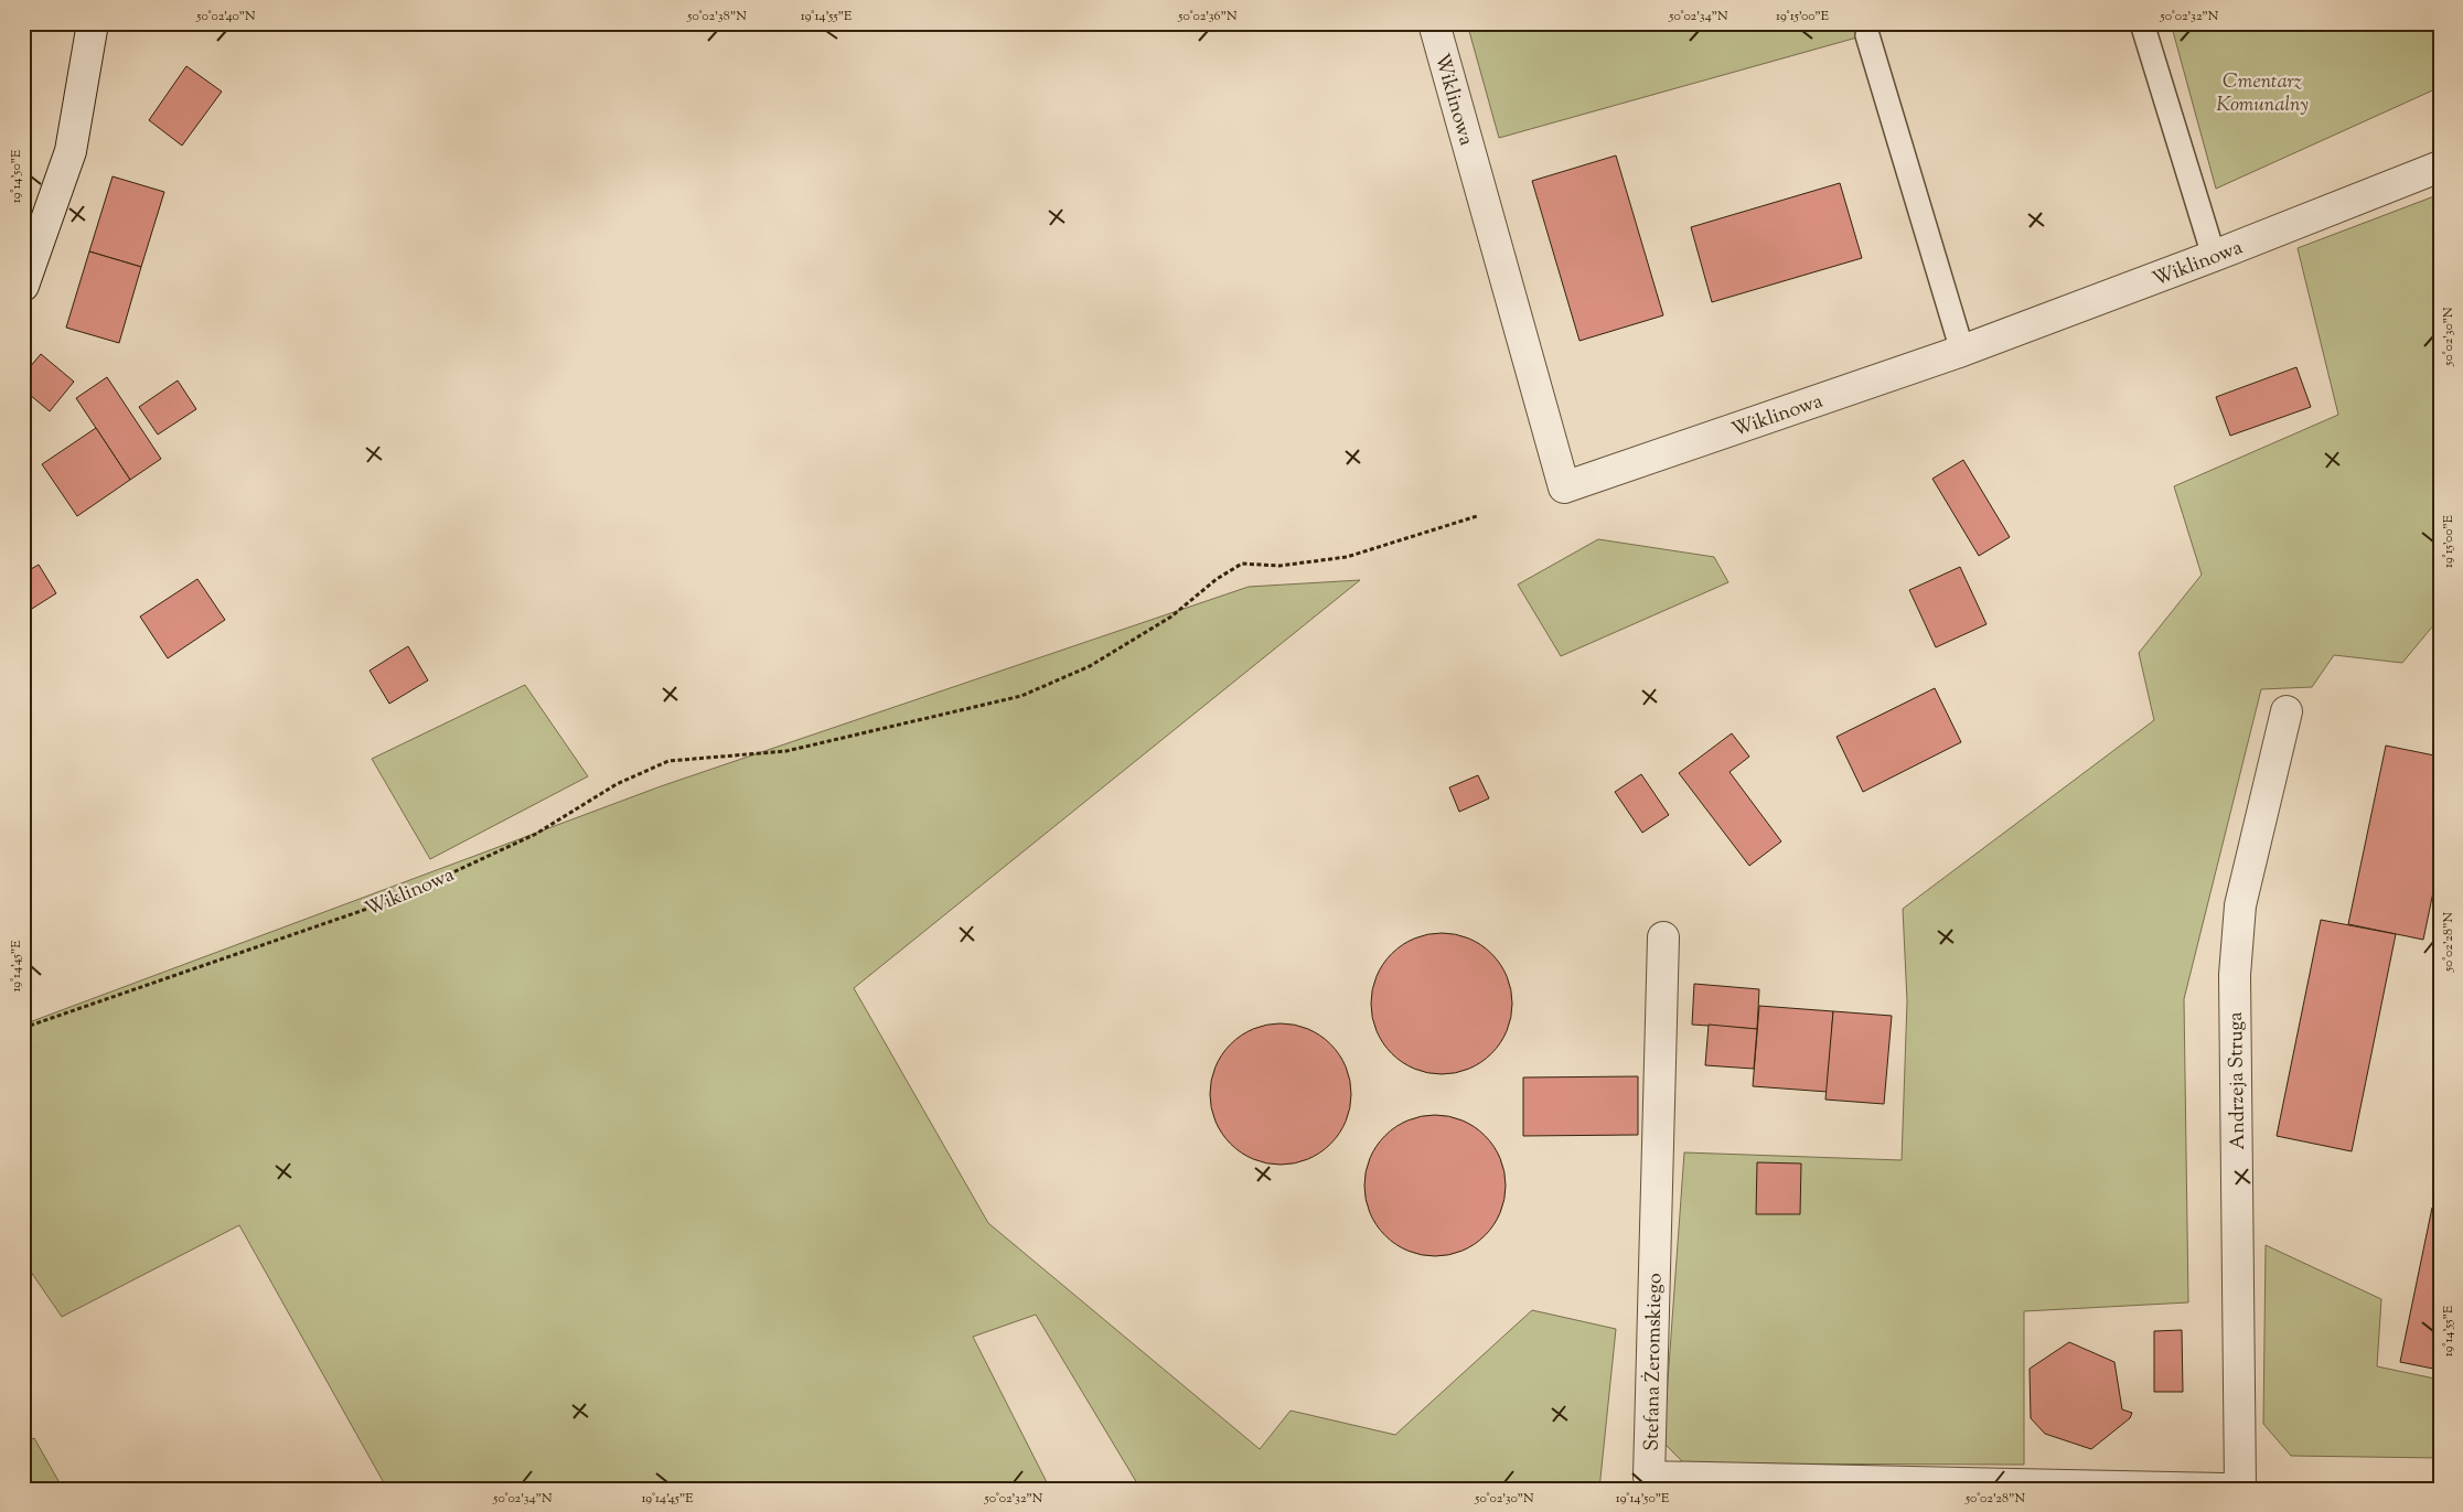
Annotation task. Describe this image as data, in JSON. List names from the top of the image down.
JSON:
{
  "streets": {
    "street": ["Wiklinowa", "Andrzeja Struga", "Stefana Żeromskiego"]
  },
  "parks": ["Cmentarz Komunalny"],
  "coordinates": [
    "50°02'40\"N",
    "50°02'38\"N",
    "19°14'55\"E",
    "50°02'36\"N",
    "50°02'34\"N",
    "19°15'00\"E",
    "50°02'32\"N",
    "19°14'50\"E",
    "50°02'30\"N",
    "50°02'28\"N",
    "19°14'45\"E"
  ]
}
